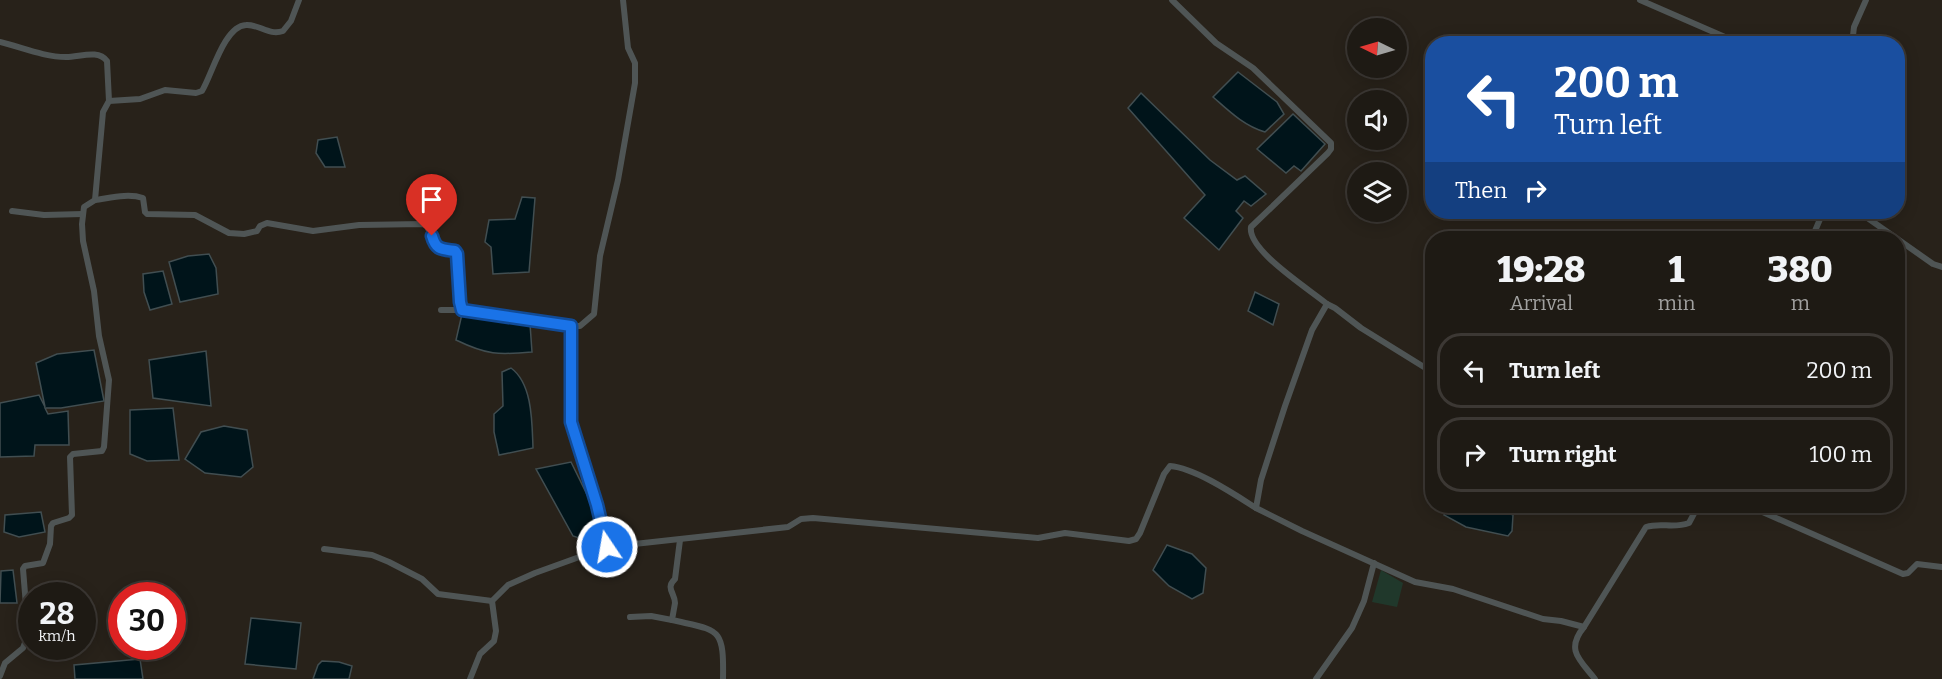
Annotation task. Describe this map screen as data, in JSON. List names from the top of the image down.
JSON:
{
  "north": "left",
  "page": {
    "turn": ["200 m", "Turn left"],
    "then": "Then",
    "eta": [
      "19:28",
      "Arrival",
      "1",
      "min",
      "380",
      "m"
    ],
    "list": [
      {
        "name": "Turn left",
        "value": "200 m"
      },
      {
        "name": "Turn right",
        "value": "100 m"
      }
    ],
    "speed": "28 km/h",
    "limit": "30"
  }
}
